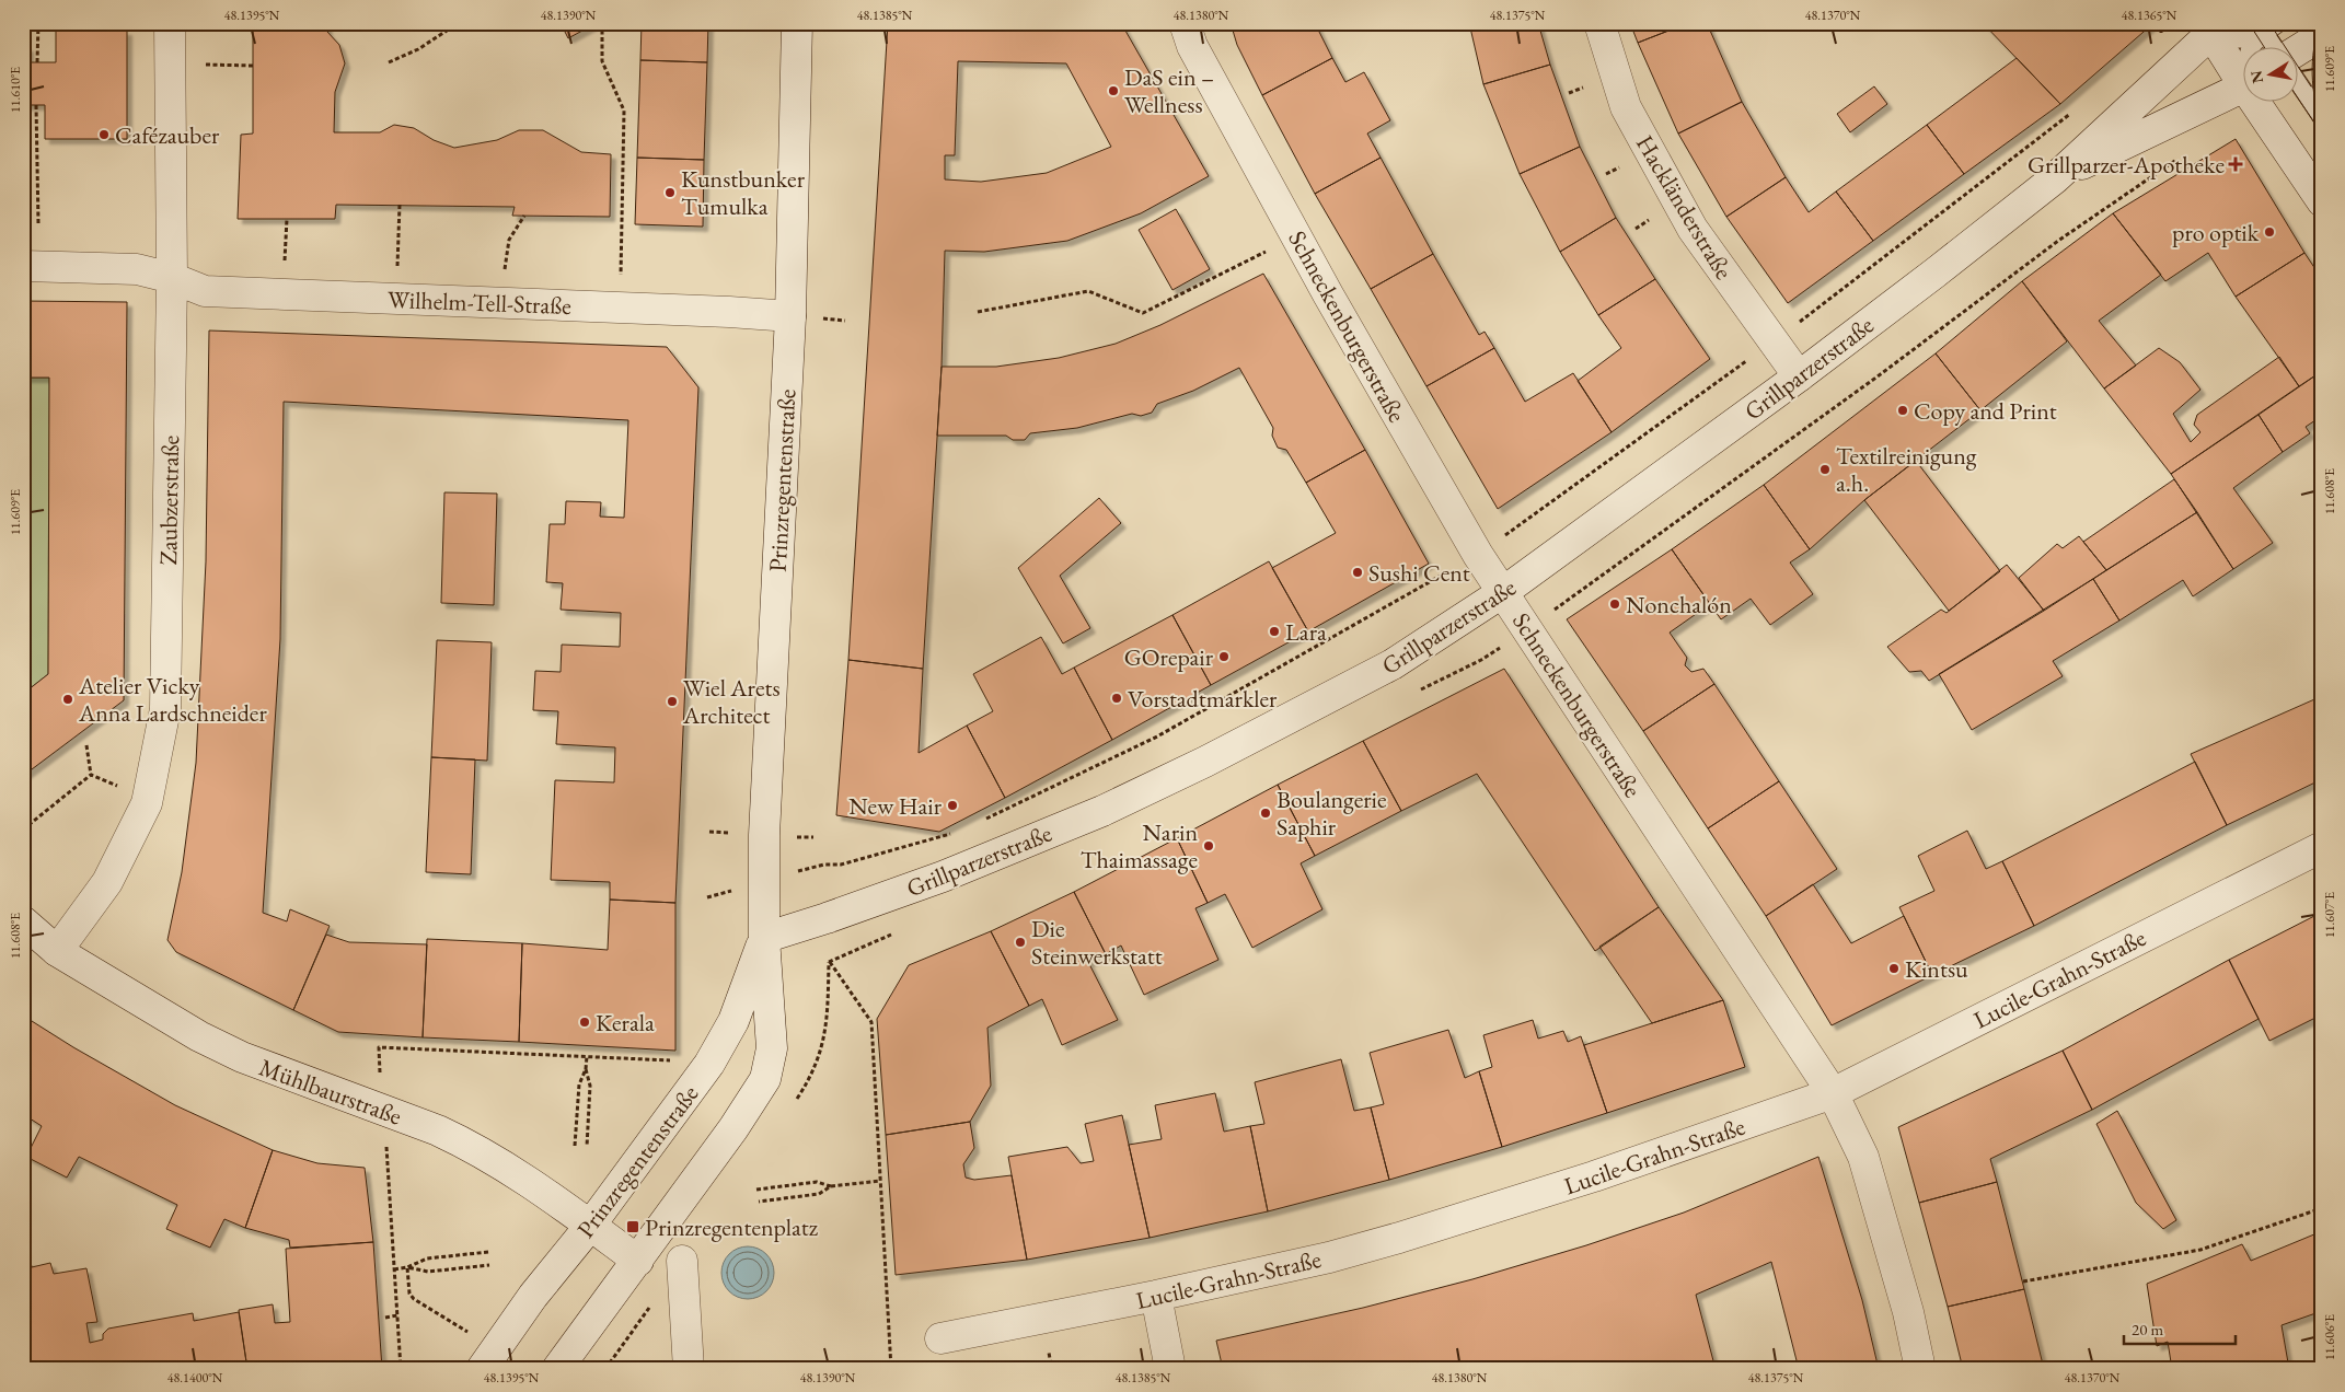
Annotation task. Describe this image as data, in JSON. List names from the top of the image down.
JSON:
{
  "streets": {
    "street": [
      "Hackländerstraße",
      "Wilhelm-Tell-Straße",
      "Schneckenburgerstraße",
      "Grillparzerstraße",
      "Prinzregentenstraße",
      "Zaubzerstraße",
      "Lucile-Grahn-Straße",
      "Mühlbaurstraße"
    ]
  },
  "crossings": [
    ["Hackländerstraße", "Grillparzerstraße"],
    ["Wilhelm-Tell-Straße", "Prinzregentenstraße"],
    ["Wilhelm-Tell-Straße", "Zaubzerstraße"],
    ["Schneckenburgerstraße", "Grillparzerstraße"],
    ["Schneckenburgerstraße", "Lucile-Grahn-Straße"],
    ["Grillparzerstraße", "Prinzregentenstraße"],
    ["Prinzregentenstraße", "Mühlbaurstraße"],
    ["Zaubzerstraße", "Mühlbaurstraße"]
  ],
  "places": {
    "other": [
      "DaS ein – Wellness",
      "Cafézauber",
      "Kunstbunker Tumulka",
      "pro optik",
      "Copy and Print",
      "Textilreinigung a.h.",
      "Sushi Cent",
      "Nonchalón",
      "Lara",
      "GOrepair",
      "Vorstadtmarkler",
      "Atelier Vicky Anna Lardschneider",
      "Wiel Arets Architect",
      "New Hair",
      "Boulangerie Saphir",
      "Narin Thaimassage",
      "Die Steinwerkstatt",
      "Kintsu",
      "Kerala"
    ],
    "health": ["Grillparzer-Apotheke"],
    "transit": ["Prinzregentenplatz"]
  },
  "scale_bar": "20 m",
  "north": "left",
  "coordinates": [
    "48.1395°N",
    "48.1390°N",
    "48.1385°N",
    "48.1380°N",
    "48.1375°N",
    "48.1370°N",
    "48.1365°N",
    "11.609°E",
    "11.610°E",
    "11.608°E",
    "11.607°E",
    "11.606°E",
    "48.1400°N"
  ]
}
